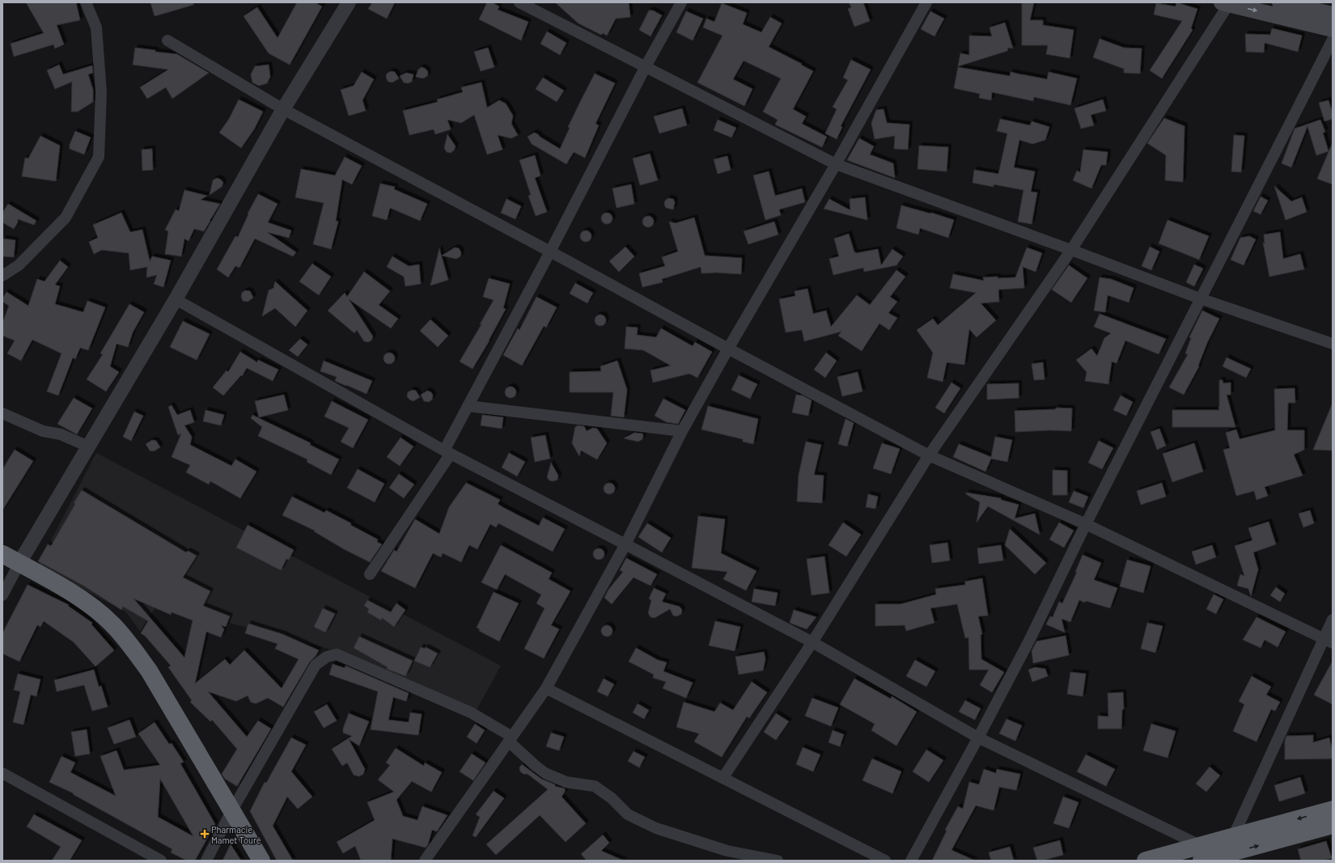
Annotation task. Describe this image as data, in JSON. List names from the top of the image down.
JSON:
{
  "places": {
    "health": ["Pharmacie Mamet Touré"]
  }
}
